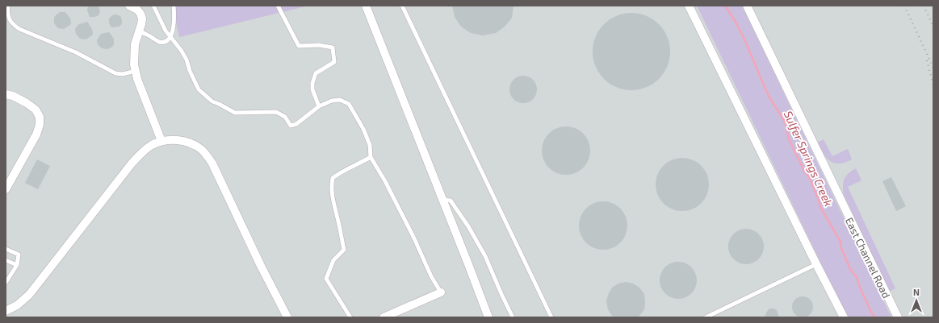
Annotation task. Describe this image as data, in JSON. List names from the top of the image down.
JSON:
{
  "streets": {
    "street": ["East Channel Road"]
  },
  "water": ["Sulfer Springs Creek"],
  "north": "top"
}
